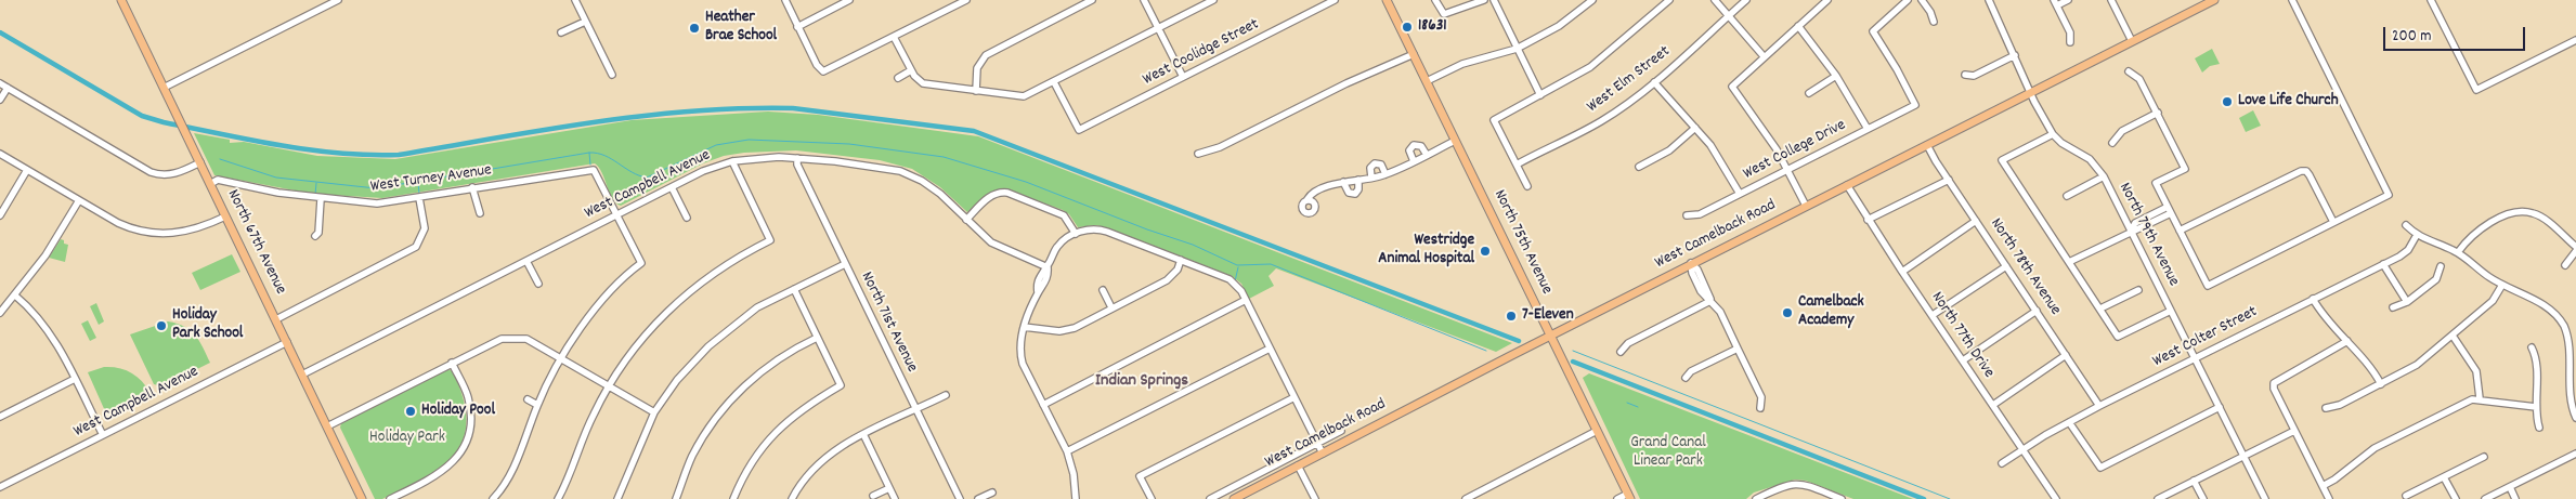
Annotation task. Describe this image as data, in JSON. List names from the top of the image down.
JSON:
{
  "streets": {
    "main road": ["West Camelback Road", "North 67th Avenue", "North 75th Avenue"],
    "street": [
      "West Coolidge Street",
      "West Elm Street",
      "West College Drive",
      "West Turney Avenue",
      "West Campbell Avenue",
      "North 79th Avenue",
      "North 78th Avenue",
      "North 71st Avenue",
      "North 77th Drive",
      "West Colter Street"
    ]
  },
  "crossings": [
    ["West Turney Avenue", "West Campbell Avenue"],
    ["West Turney Avenue", "North 67th Avenue"],
    ["West Campbell Avenue", "North 67th Avenue"],
    ["West Campbell Avenue", "North 71st Avenue"],
    ["West Camelback Road", "North 79th Avenue"],
    ["West Camelback Road", "North 75th Avenue"],
    ["West Camelback Road", "North 78th Avenue"],
    ["West Camelback Road", "North 77th Drive"],
    ["North 79th Avenue", "West Colter Street"],
    ["North 78th Avenue", "West Colter Street"],
    ["North 77th Drive", "West Colter Street"]
  ],
  "districts": ["Indian Springs"],
  "parks": ["Holiday Park", "Grand Canal Linear Park"],
  "places": [
    "18631",
    "Heather Brae School",
    "Love Life Church",
    "Westridge Animal Hospital",
    "Camelback Academy",
    "7-Eleven",
    "Holiday Park School",
    "Holiday Pool"
  ],
  "scale_bar": "200 m"
}
